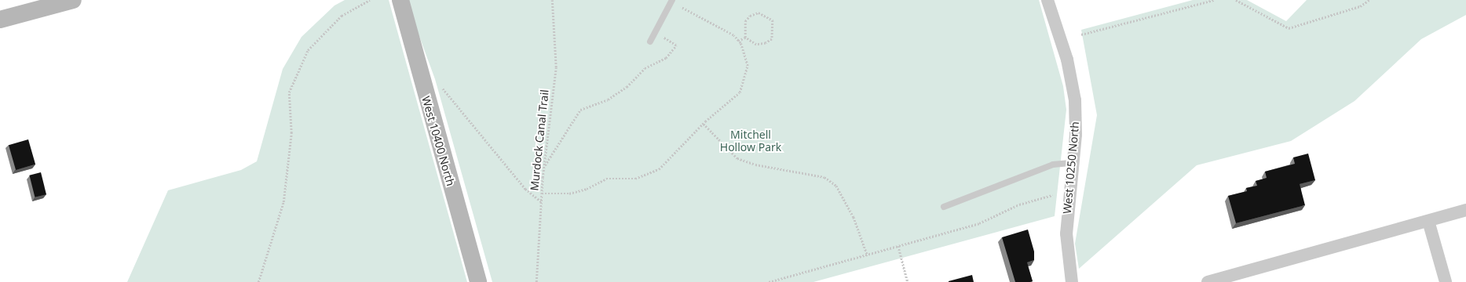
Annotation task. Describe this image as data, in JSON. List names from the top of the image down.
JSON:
{
  "streets": {
    "street": ["West 10400 North", "West 10250 North"],
    "path": ["Murdock Canal Trail"]
  },
  "parks": ["Mitchell Hollow Park"]
}
